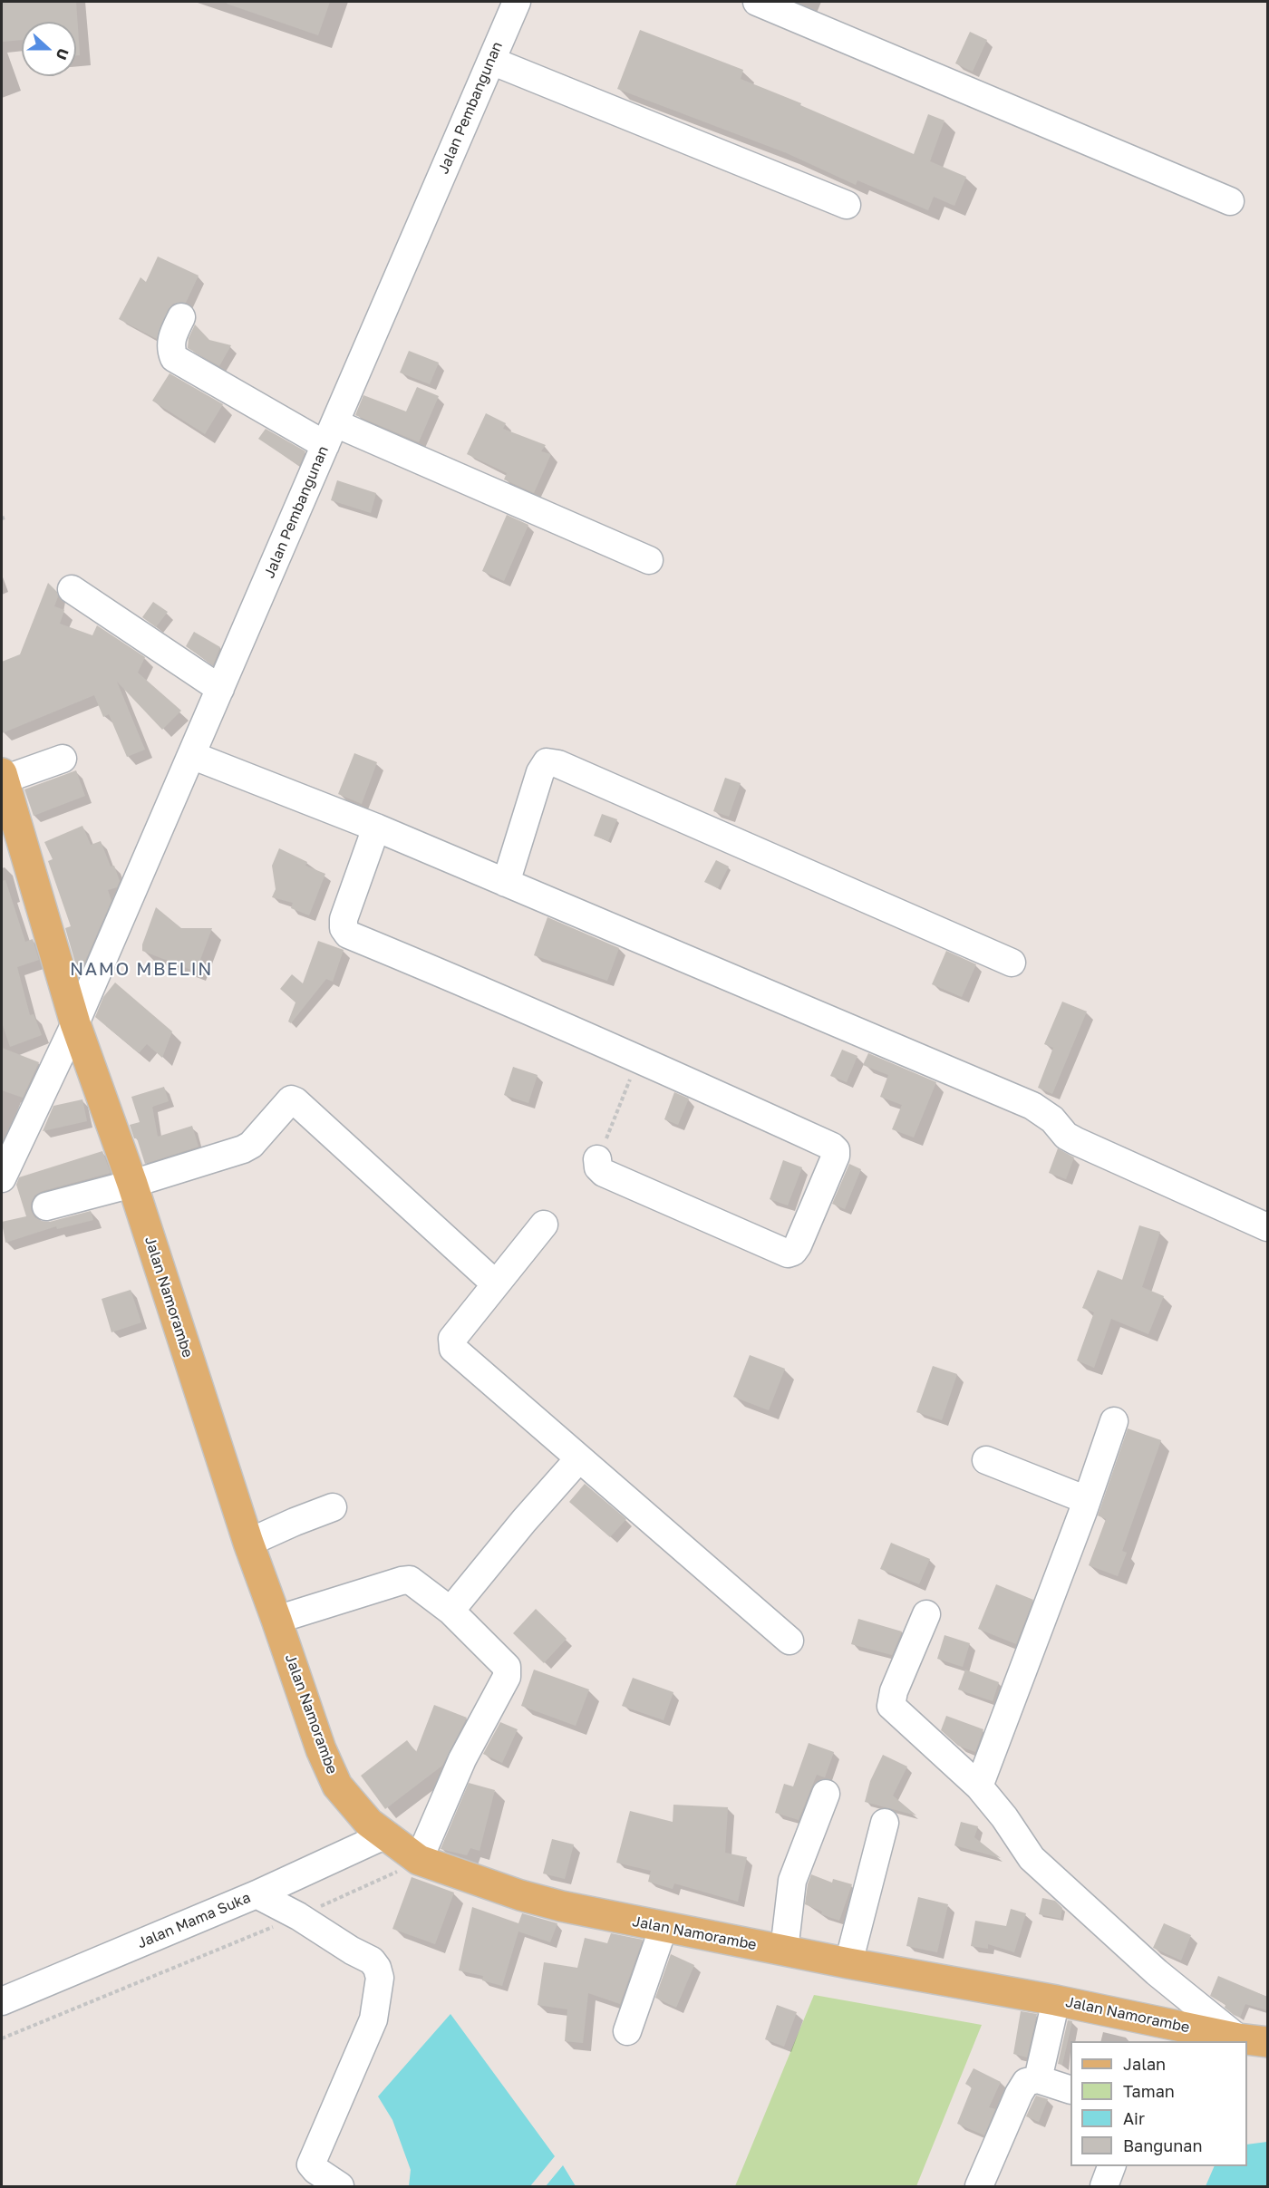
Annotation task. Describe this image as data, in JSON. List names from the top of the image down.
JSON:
{
  "streets": {
    "main road": ["Jalan Namorambe"],
    "street": ["Jalan Pembangunan", "Jalan Mama Suka"]
  },
  "crossings": [
    ["Jalan Pembangunan", "Jalan Namorambe"],
    ["Jalan Namorambe", "Jalan Mama Suka"]
  ],
  "districts": ["NAMO MBELIN"],
  "legend": [
    "Jalan",
    "Taman",
    "Air",
    "Bangunan"
  ],
  "north": "right"
}
